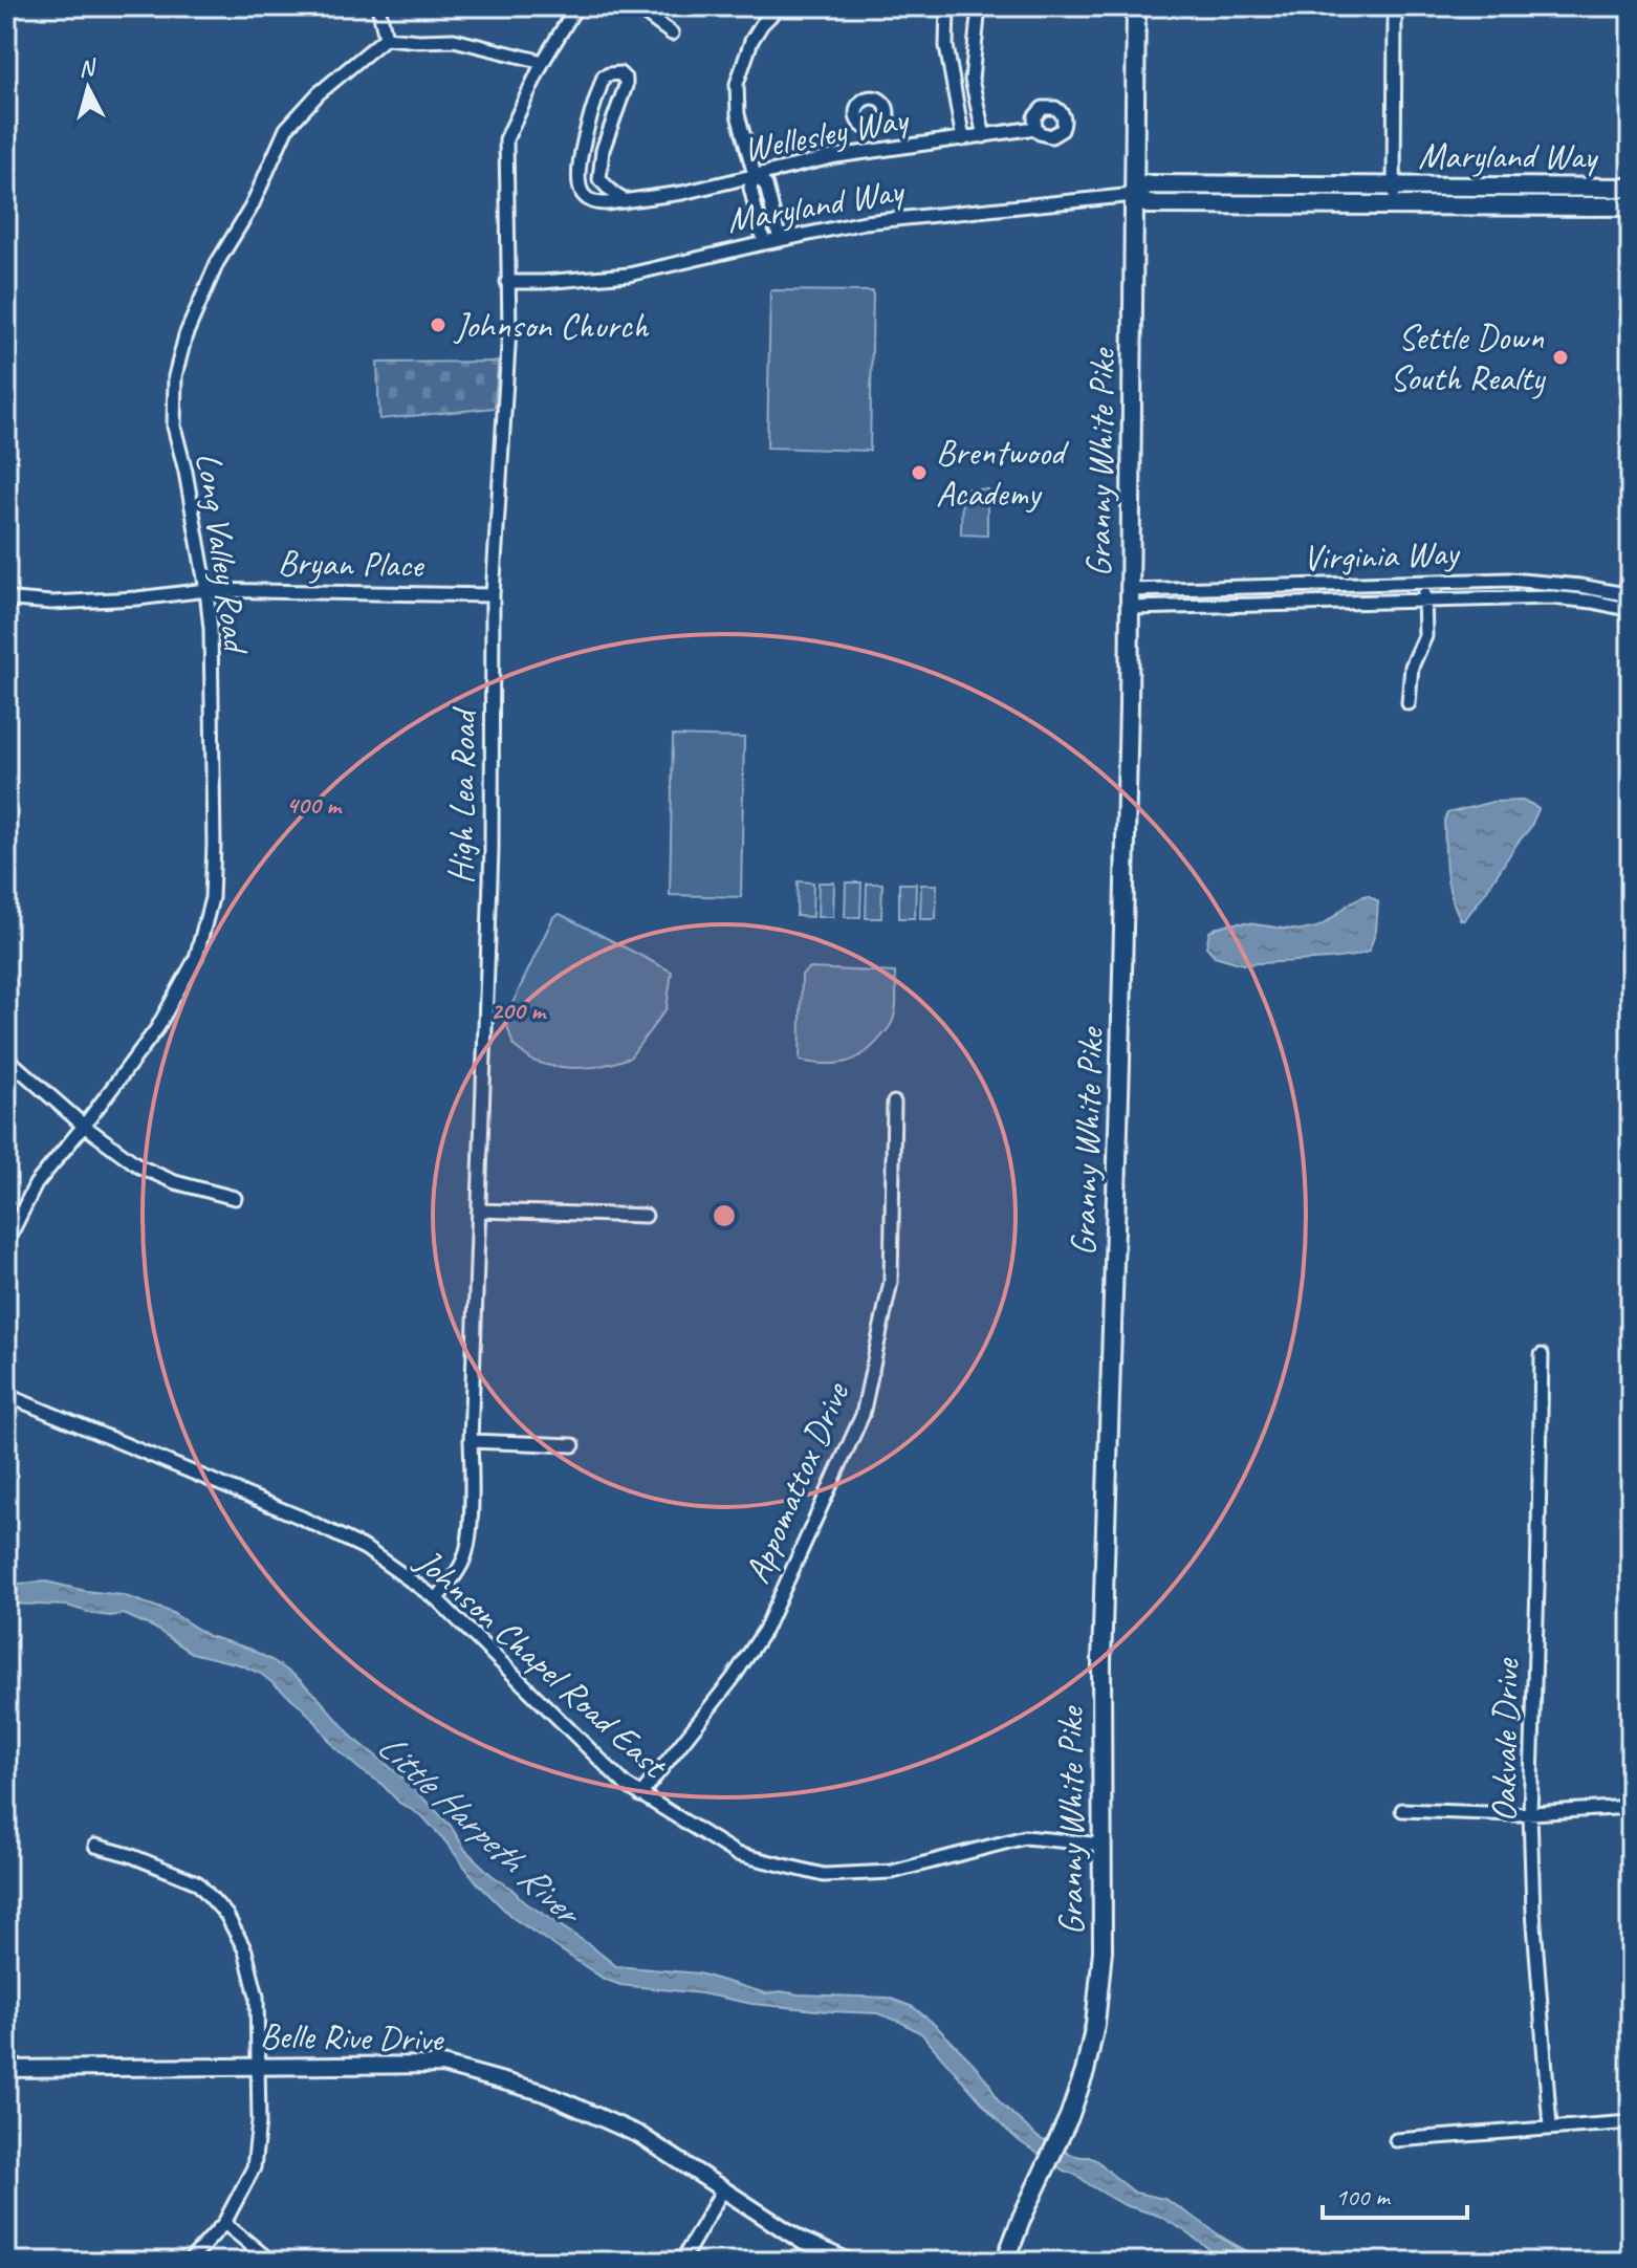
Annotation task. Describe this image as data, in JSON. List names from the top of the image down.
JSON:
{
  "streets": {
    "main road": ["Maryland Way", "Granny White Pike"],
    "street": [
      "Wellesley Way",
      "Long Valley Road",
      "Virginia Way",
      "Bryan Place",
      "High Lea Road",
      "Appomattox Drive",
      "Johnson Chapel Road East",
      "Oakvale Drive",
      "Belle Rive Drive"
    ]
  },
  "crossings": [
    ["Maryland Way", "Granny White Pike"],
    ["Maryland Way", "High Lea Road"],
    ["Granny White Pike", "Virginia Way"],
    ["Granny White Pike", "Johnson Chapel Road East"],
    ["Long Valley Road", "Bryan Place"],
    ["Bryan Place", "High Lea Road"],
    ["High Lea Road", "Johnson Chapel Road East"],
    ["Appomattox Drive", "Johnson Chapel Road East"]
  ],
  "water": ["Little Harpeth River"],
  "places": ["Johnson Church", "Settle Down South Realty", "Brentwood Academy"],
  "scale_bar": "100 m",
  "north": "top",
  "rings": ["400 m", "200 m"]
}
